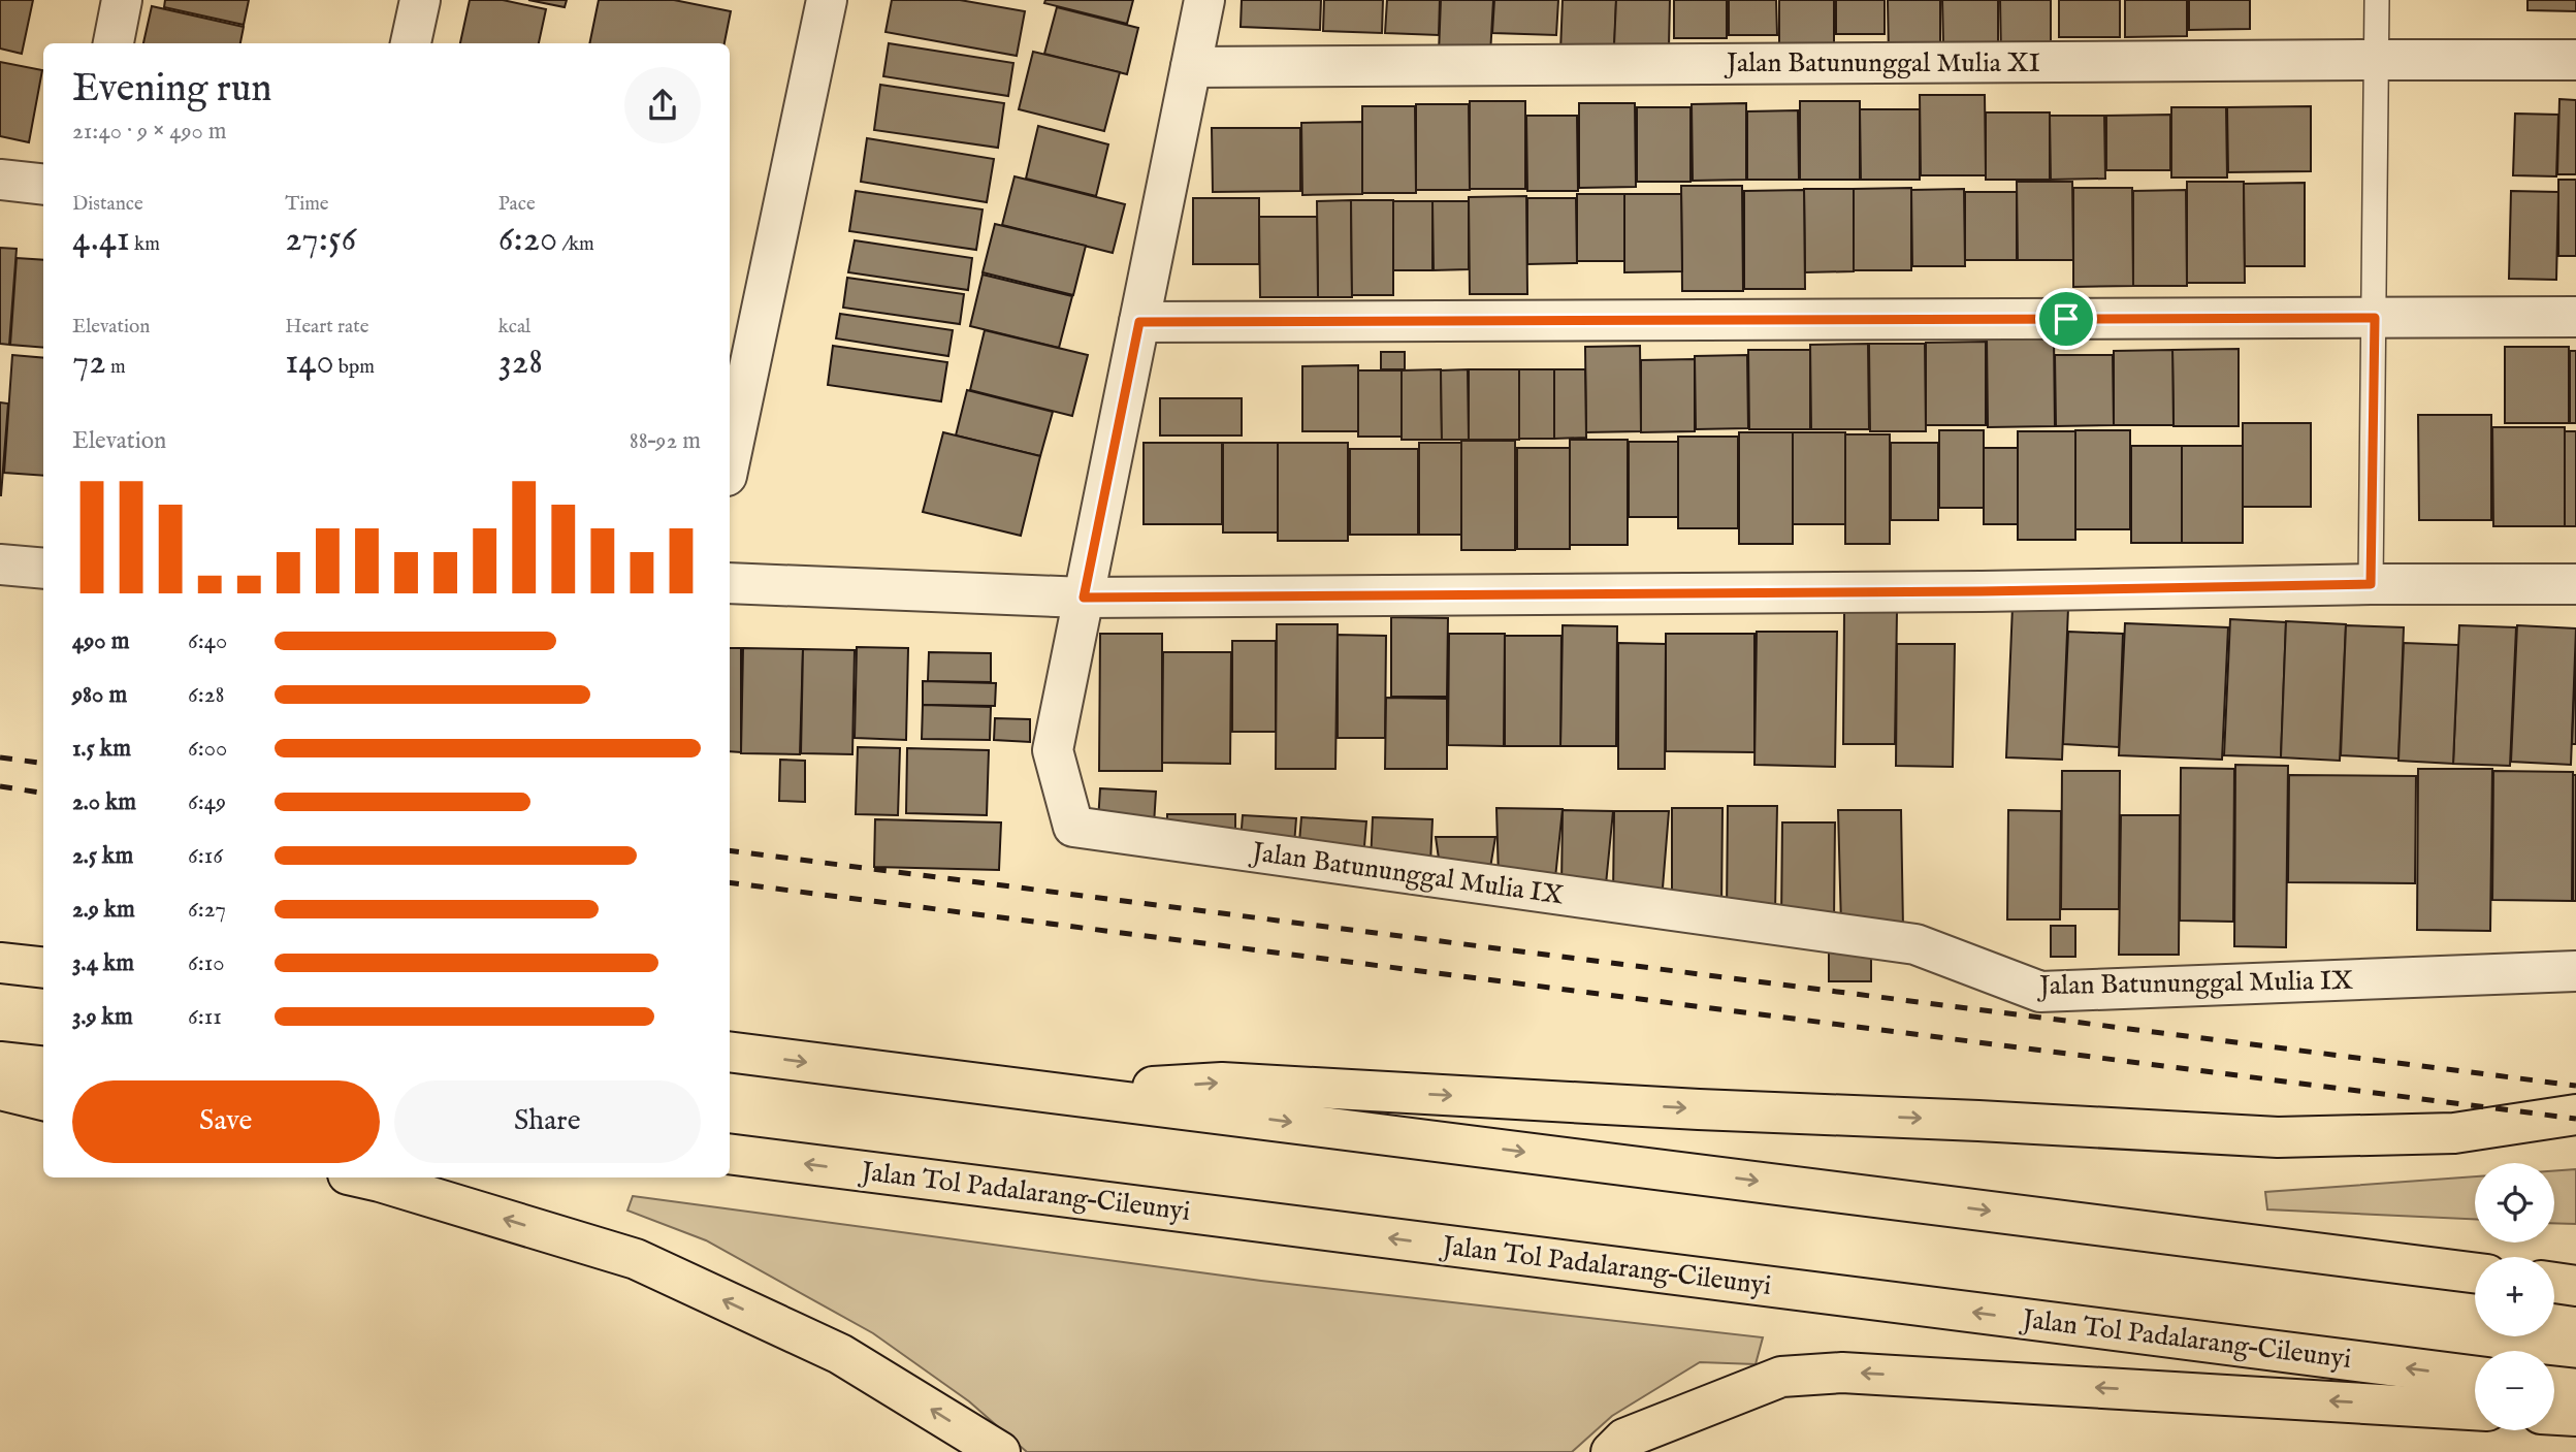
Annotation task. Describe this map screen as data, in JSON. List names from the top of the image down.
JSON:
{
  "streets": {
    "highway": ["Jalan Tol Padalarang–Cileunyi"],
    "street": ["Jalan Batununggal Mulia XI", "Jalan Batununggal Mulia IX"]
  },
  "crossings": [
    ["Jalan Batununggal Mulia XI", "Jalan Batununggal Mulia IX"]
  ],
  "page": {
    "heading": ["Evening run", "21:40 · 9 × 490 m"],
    "stats": [
      ["Distance", "4.41 km"],
      ["Time", "27:56"],
      ["Pace", "6:20 /km"],
      ["Elevation", "72 m"],
      ["Heart rate", "140 bpm"],
      ["kcal", "328"]
    ],
    "chart": ["Elevation", "88–92 m"],
    "list": [
      {
        "name": "490 m",
        "note": "6:40"
      },
      {
        "name": "980 m",
        "note": "6:28"
      },
      {
        "name": "1.5 km",
        "note": "6:00"
      },
      {
        "name": "2.0 km",
        "note": "6:49"
      },
      {
        "name": "2.5 km",
        "note": "6:16"
      },
      {
        "name": "2.9 km",
        "note": "6:27"
      },
      {
        "name": "3.4 km",
        "note": "6:10"
      },
      {
        "name": "3.9 km",
        "note": "6:11"
      }
    ],
    "buttons": ["Save", "Share"],
    "map_buttons": ["+", "−"]
  }
}
